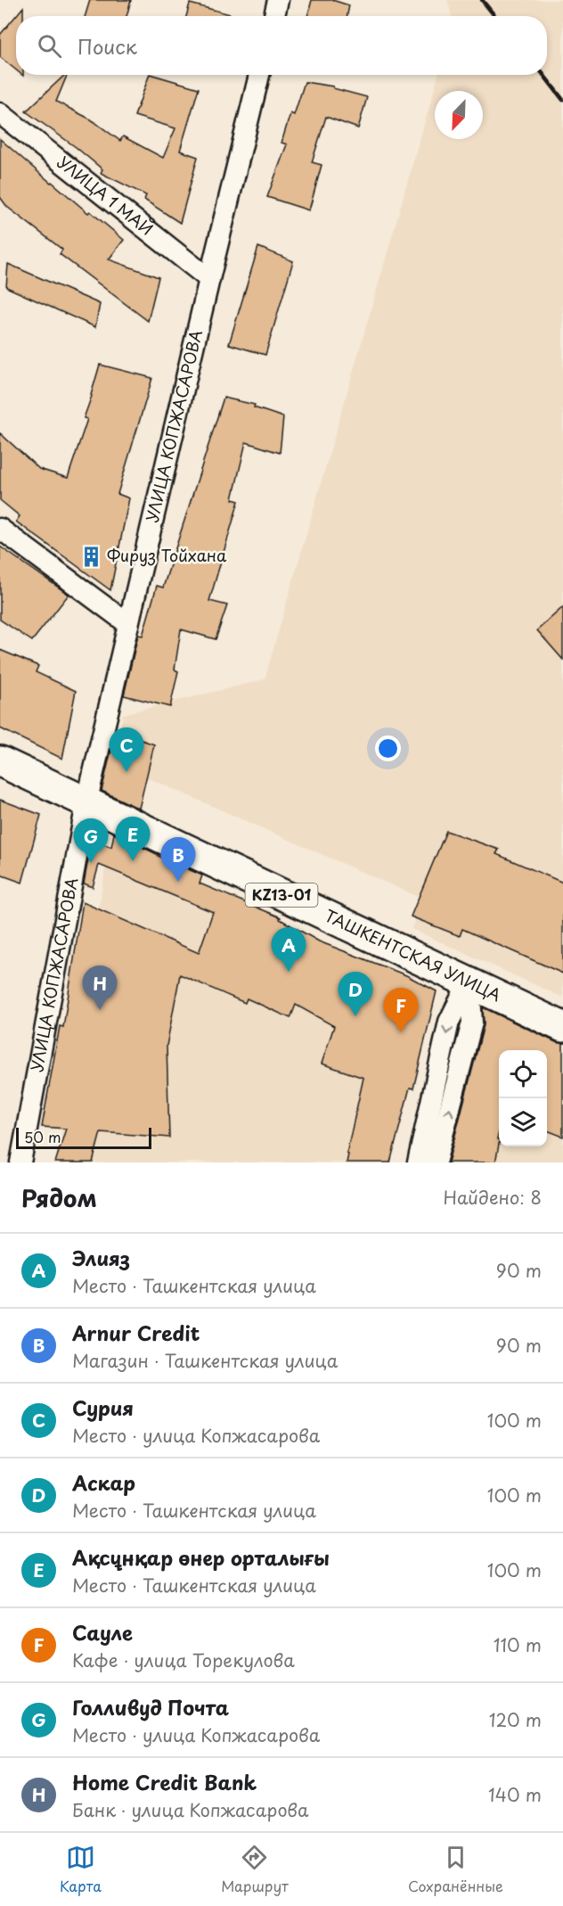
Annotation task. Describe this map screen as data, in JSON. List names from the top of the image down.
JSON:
{
  "streets": {
    "main road": ["KZ13-01", "ТАШКЕНТСКАЯ УЛИЦА"],
    "street": ["УЛИЦА 1 МАЙ", "УЛИЦА КОПЖАСАРОВА"]
  },
  "crossings": [
    ["УЛИЦА 1 МАЙ", "УЛИЦА КОПЖАСАРОВА"],
    ["УЛИЦА КОПЖАСАРОВА", "ТАШКЕНТСКАЯ УЛИЦА"]
  ],
  "places": {
    "building": ["Фируз Тойхана"]
  },
  "scale_bar": "50 m",
  "north": "bottom left",
  "page": {
    "search": "Поиск",
    "pins": [
      "C",
      "E",
      "G",
      "B",
      "A",
      "H",
      "D",
      "F"
    ],
    "scale": "50 m",
    "heading": ["Рядом", "Найдено: 8"],
    "list": [
      {
        "mark": "A",
        "name": "Элияз",
        "note": "Место · Ташкентская улица",
        "value": "90 m"
      },
      {
        "mark": "B",
        "name": "Arnur Credit",
        "note": "Магазин · Ташкентская улица",
        "value": "90 m"
      },
      {
        "mark": "C",
        "name": "Сурия",
        "note": "Место · улица Копжасарова",
        "value": "100 m"
      },
      {
        "mark": "D",
        "name": "Аскар",
        "note": "Место · Ташкентская улица",
        "value": "100 m"
      },
      {
        "mark": "E",
        "name": "Ақсұнқар өнер орталығы",
        "note": "Место · Ташкентская улица",
        "value": "100 m"
      },
      {
        "mark": "F",
        "name": "Сауле",
        "note": "Кафе · улица Торекулова",
        "value": "110 m"
      },
      {
        "mark": "G",
        "name": "Голливуд Почта",
        "note": "Место · улица Копжасарова",
        "value": "120 m"
      },
      {
        "mark": "H",
        "name": "Home Credit Bank",
        "note": "Банк · улица Копжасарова",
        "value": "140 m"
      }
    ],
    "nav": ["Карта", "Маршрут", "Сохранённые"]
  }
}
